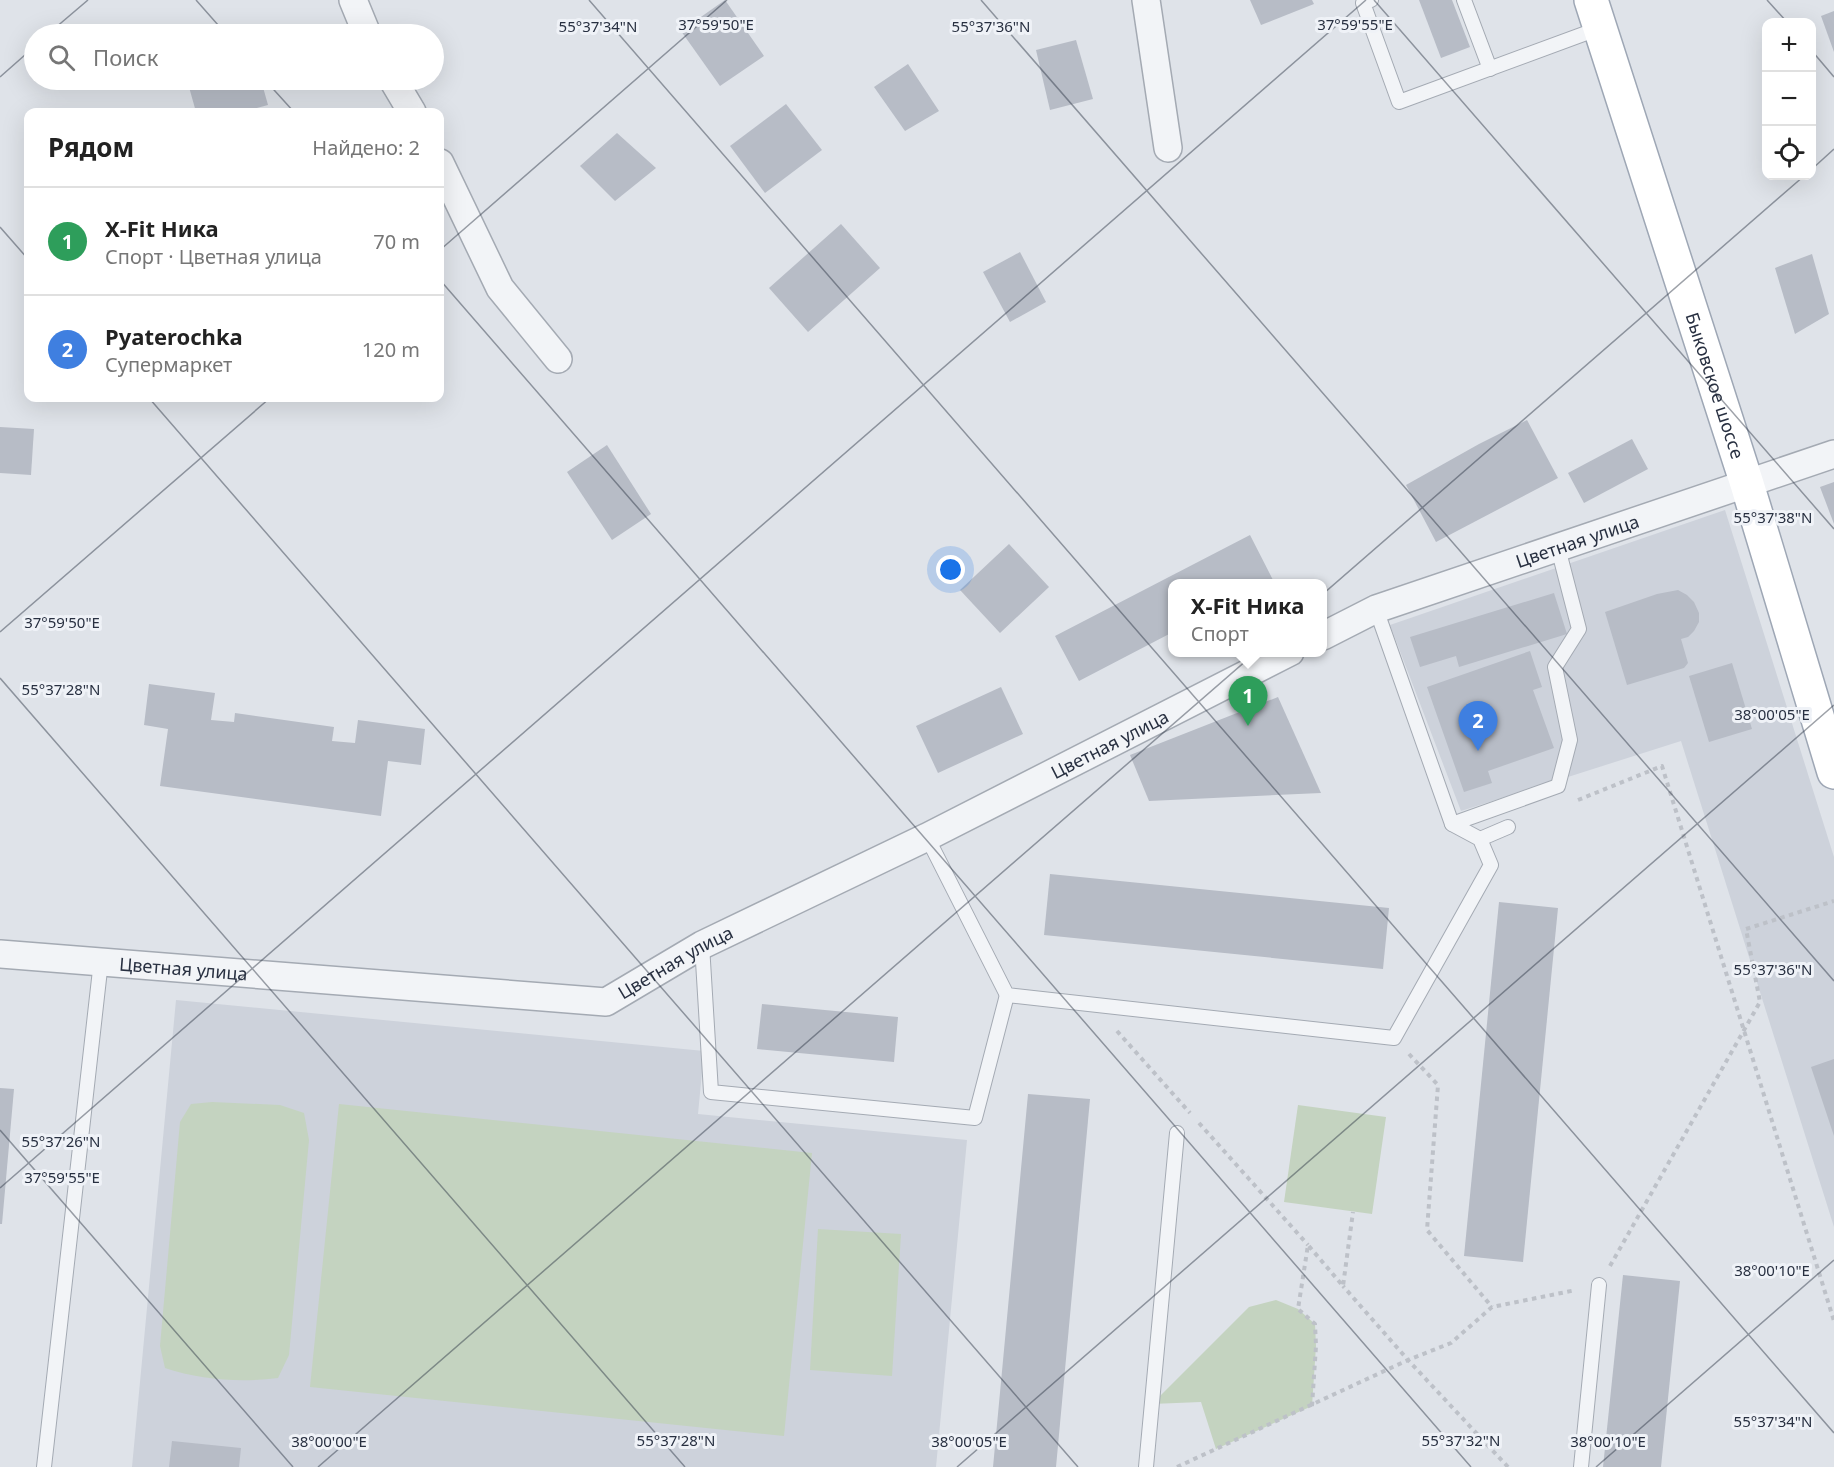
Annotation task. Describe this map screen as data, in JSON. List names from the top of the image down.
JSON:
{
  "streets": {
    "main road": ["Быковское шоссе"],
    "street": ["Цветная улица"]
  },
  "crossings": [
    ["Быковское шоссе", "Цветная улица"]
  ],
  "page": {
    "map_buttons": ["+", "−"],
    "search": "Поиск",
    "heading": ["Рядом", "Найдено: 2"],
    "list": [
      {
        "mark": "1",
        "name": "X-Fit Ника",
        "note": "Спорт · Цветная улица",
        "value": "70 m"
      },
      {
        "mark": "2",
        "name": "Pyaterochka",
        "note": "Супермаркет",
        "value": "120 m"
      }
    ],
    "popup": ["X-Fit Ника", "Спорт"],
    "pins": ["1", "2"]
  },
  "coordinates": [
    "37°59'50\"E",
    "37°59'55\"E",
    "55°37'34\"N",
    "55°37'36\"N",
    "55°37'38\"N",
    "55°37'28\"N",
    "38°00'05\"E",
    "55°37'26\"N",
    "38°00'10\"E",
    "55°37'32\"N",
    "38°00'00\"E"
  ]
}
